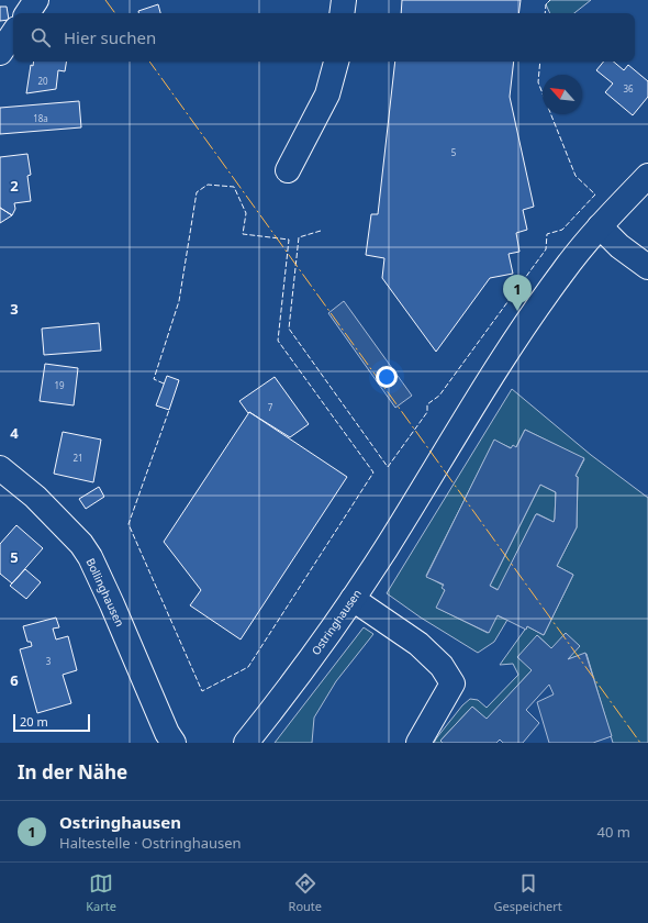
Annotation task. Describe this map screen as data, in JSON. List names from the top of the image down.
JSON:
{
  "streets": {
    "street": ["Bollinghausen", "Ostringhausen"]
  },
  "house_numbers": [
    "20",
    "36",
    "18a",
    "5",
    "19",
    "7",
    "21",
    "3"
  ],
  "scale_bar": "20 m",
  "north": "top left",
  "page": {
    "search": "Hier suchen",
    "pins": "1",
    "scale": "20 m",
    "heading": "In der Nähe",
    "list": [
      {
        "mark": "1",
        "name": "Ostringhausen",
        "note": "Haltestelle · Ostringhausen",
        "value": "40 m"
      }
    ],
    "nav": ["Karte", "Route", "Gespeichert"]
  },
  "grid": {
    "rows": [
      "2",
      "3",
      "4",
      "5",
      "6"
    ]
  }
}
